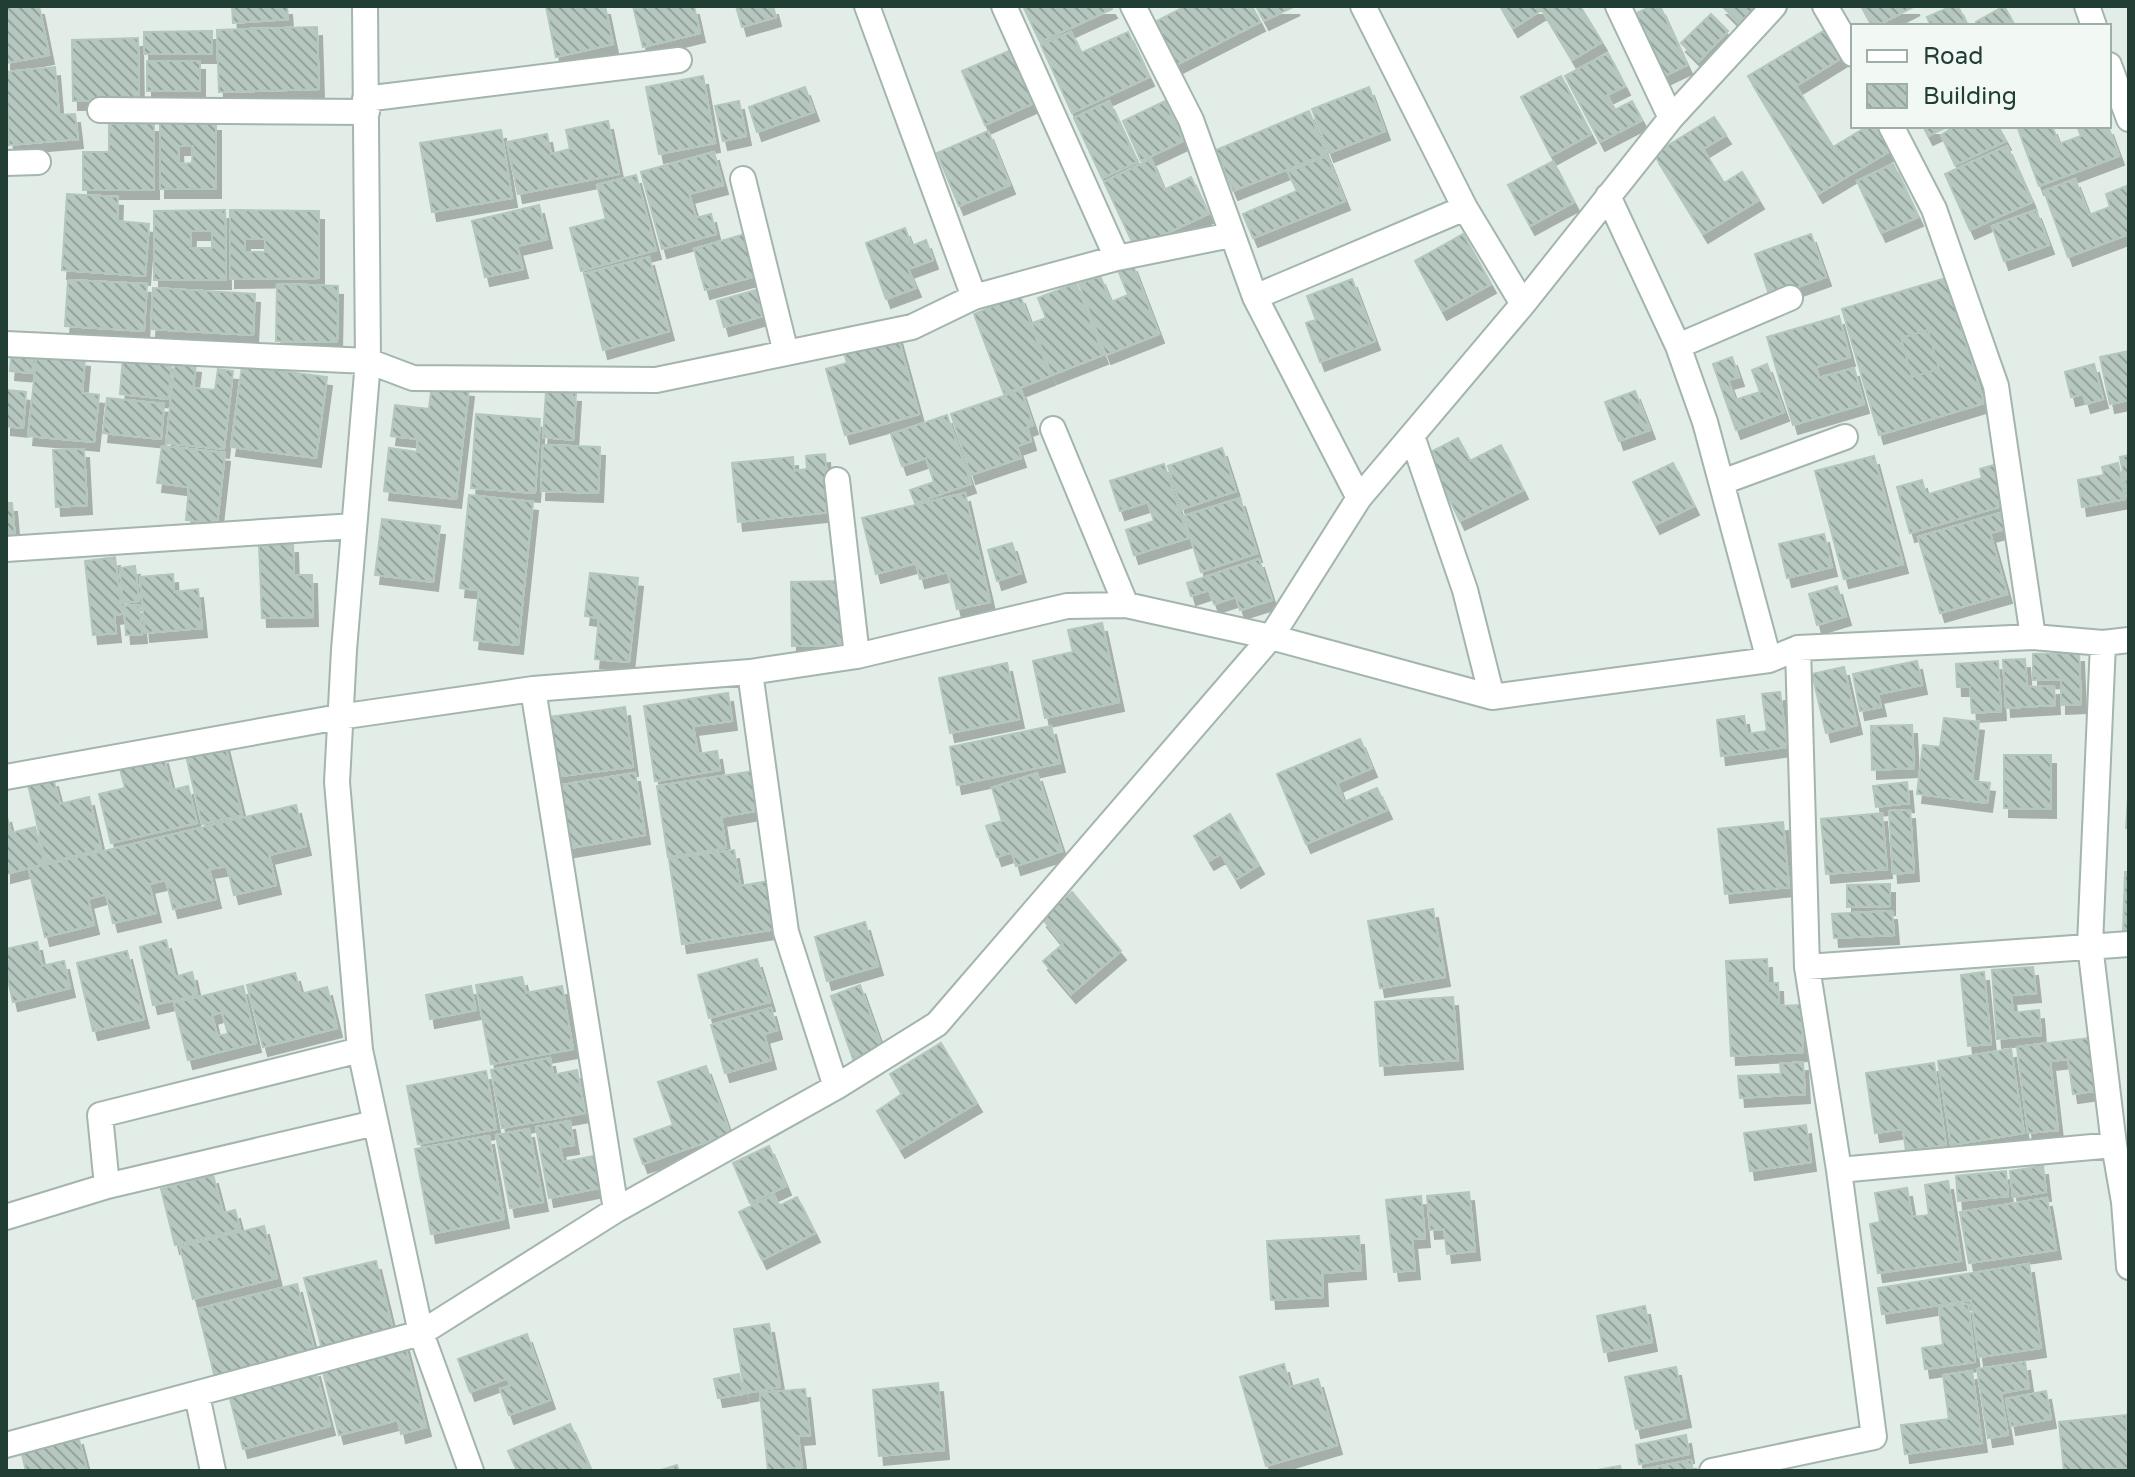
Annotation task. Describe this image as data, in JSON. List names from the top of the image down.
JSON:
{
  "legend": ["Road", "Building"]
}
